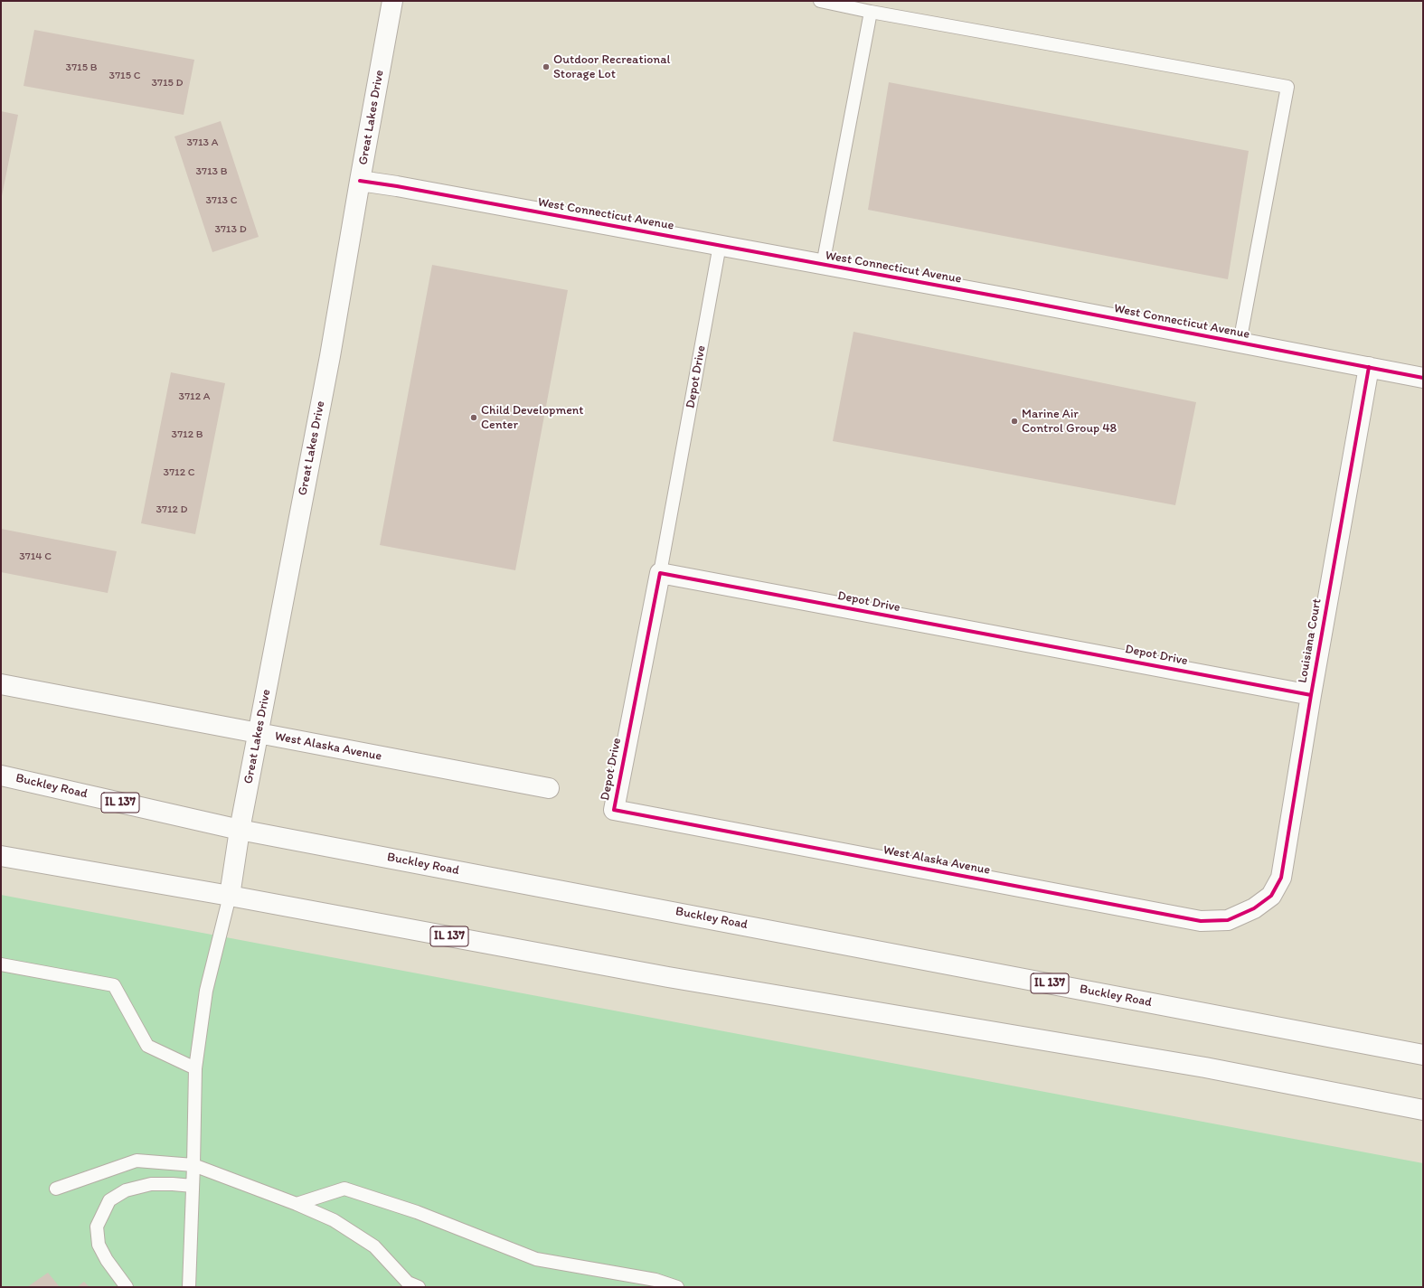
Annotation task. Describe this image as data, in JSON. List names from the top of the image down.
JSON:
{
  "streets": {
    "main road": [
      "Great Lakes Drive",
      "West Connecticut Avenue",
      "Depot Drive",
      "Louisiana Court",
      "West Alaska Avenue",
      "Buckley Road",
      "IL 137"
    ]
  },
  "crossings": [
    ["Great Lakes Drive", "West Connecticut Avenue"],
    ["Great Lakes Drive", "West Alaska Avenue"],
    ["Great Lakes Drive", "Buckley Road"],
    ["Great Lakes Drive", "IL 137"],
    ["West Connecticut Avenue", "Depot Drive"],
    ["West Connecticut Avenue", "Louisiana Court"],
    ["Depot Drive", "Louisiana Court"],
    ["Depot Drive", "West Alaska Avenue"],
    ["Louisiana Court", "West Alaska Avenue"]
  ],
  "places": ["Outdoor Recreational Storage Lot", "Child Development Center", "Marine Air Control Group 48"],
  "house_numbers": [
    "3715 B",
    "3715 C",
    "3715 D",
    "3713 A",
    "3713 B",
    "3713 C",
    "3713 D",
    "3712 A",
    "3712 B",
    "3712 C",
    "3712 D",
    "3714 C"
  ]
}
